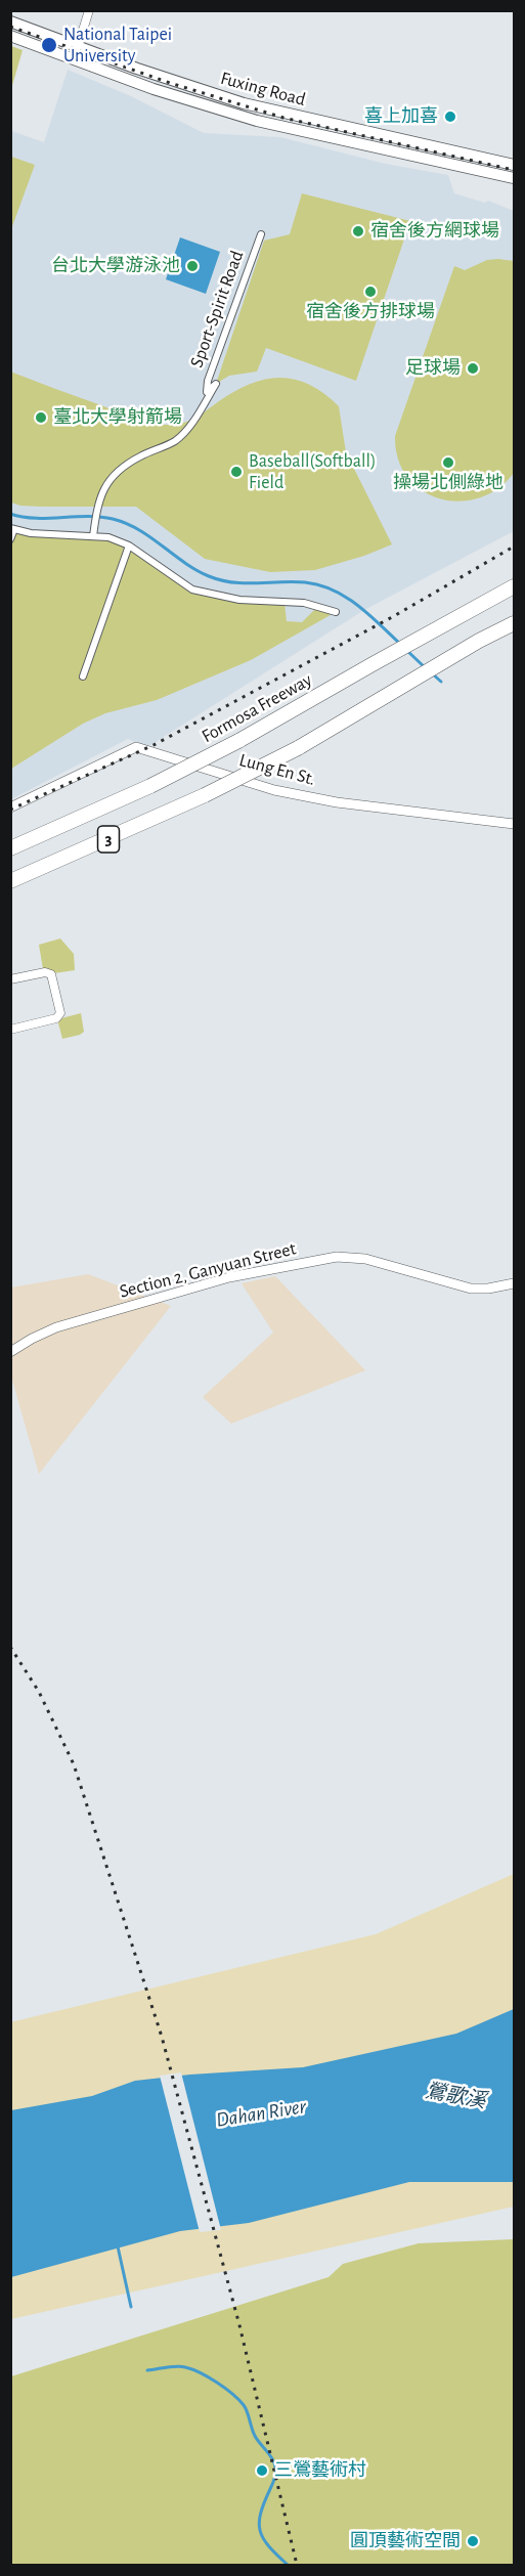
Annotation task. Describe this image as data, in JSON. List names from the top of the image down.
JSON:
{
  "streets": {
    "highway": ["Formosa Freeway", "3"],
    "main road": ["Fuxing Road"],
    "street": ["Sport-Spirit Road", "Lung En St.", "Section 2, Ganyuan Street"]
  },
  "water": ["鶯歌溪", "Dahan River"],
  "places": [
    "National Taipei University",
    "喜上加喜",
    "宿舍後方網球場",
    "台北大學游泳池",
    "宿舍後方排球場",
    "足球場",
    "臺北大學射箭場",
    "操場北側綠地",
    "Baseball(Softball) Field",
    "三鶯藝術村",
    "圓頂藝術空間"
  ]
}
